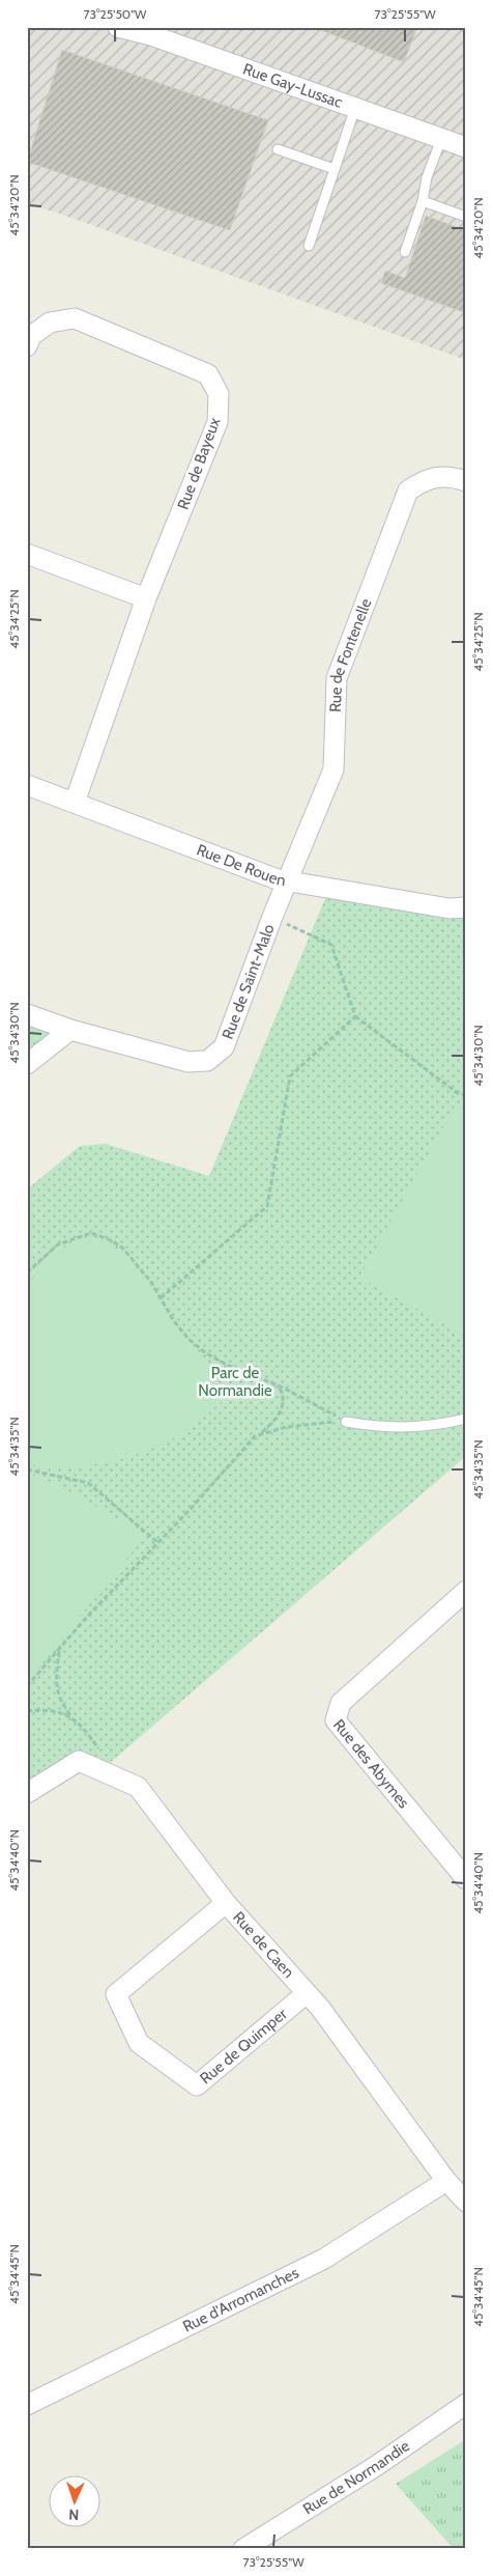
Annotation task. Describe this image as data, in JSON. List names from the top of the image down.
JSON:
{
  "streets": {
    "street": [
      "Rue Gay-Lussac",
      "Rue de Bayeux",
      "Rue de Fontenelle",
      "Rue De Rouen",
      "Rue de Saint-Malo",
      "Rue des Abymes",
      "Rue de Caen",
      "Rue de Quimper",
      "Rue d'Arromanches",
      "Rue de Normandie"
    ]
  },
  "crossings": [
    ["Rue de Bayeux", "Rue De Rouen"],
    ["Rue de Fontenelle", "Rue De Rouen"],
    ["Rue de Fontenelle", "Rue de Saint-Malo"],
    ["Rue De Rouen", "Rue de Saint-Malo"],
    ["Rue de Caen", "Rue de Quimper"],
    ["Rue de Caen", "Rue d'Arromanches"]
  ],
  "parks": ["Parc de Normandie"],
  "north": "bottom",
  "coordinates": [
    "73°25'50\"W",
    "73°25'55\"W",
    "45°34'20\"N",
    "45°34'25\"N",
    "45°34'30\"N",
    "45°34'35\"N",
    "45°34'40\"N",
    "45°34'45\"N"
  ]
}
